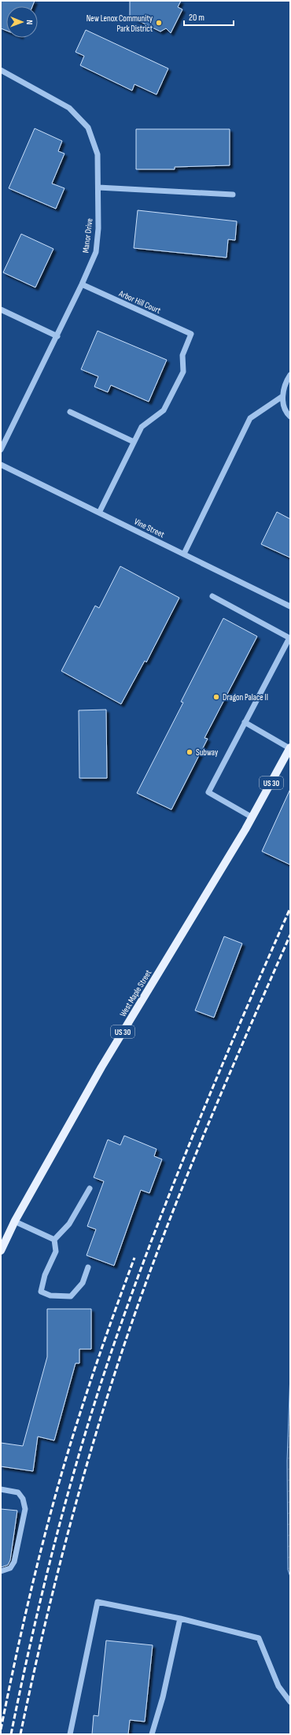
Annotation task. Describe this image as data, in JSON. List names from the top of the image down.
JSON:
{
  "streets": {
    "main road": ["US 30", "West Maple Street"],
    "street": ["Manor Drive", "Arbor Hill Court", "Vine Street"]
  },
  "crossings": [
    ["Manor Drive", "Arbor Hill Court"]
  ],
  "places": ["New Lenox Community Park District", "Dragon Palace II", "Subway"],
  "scale_bar": "20 m",
  "north": "right"
}
